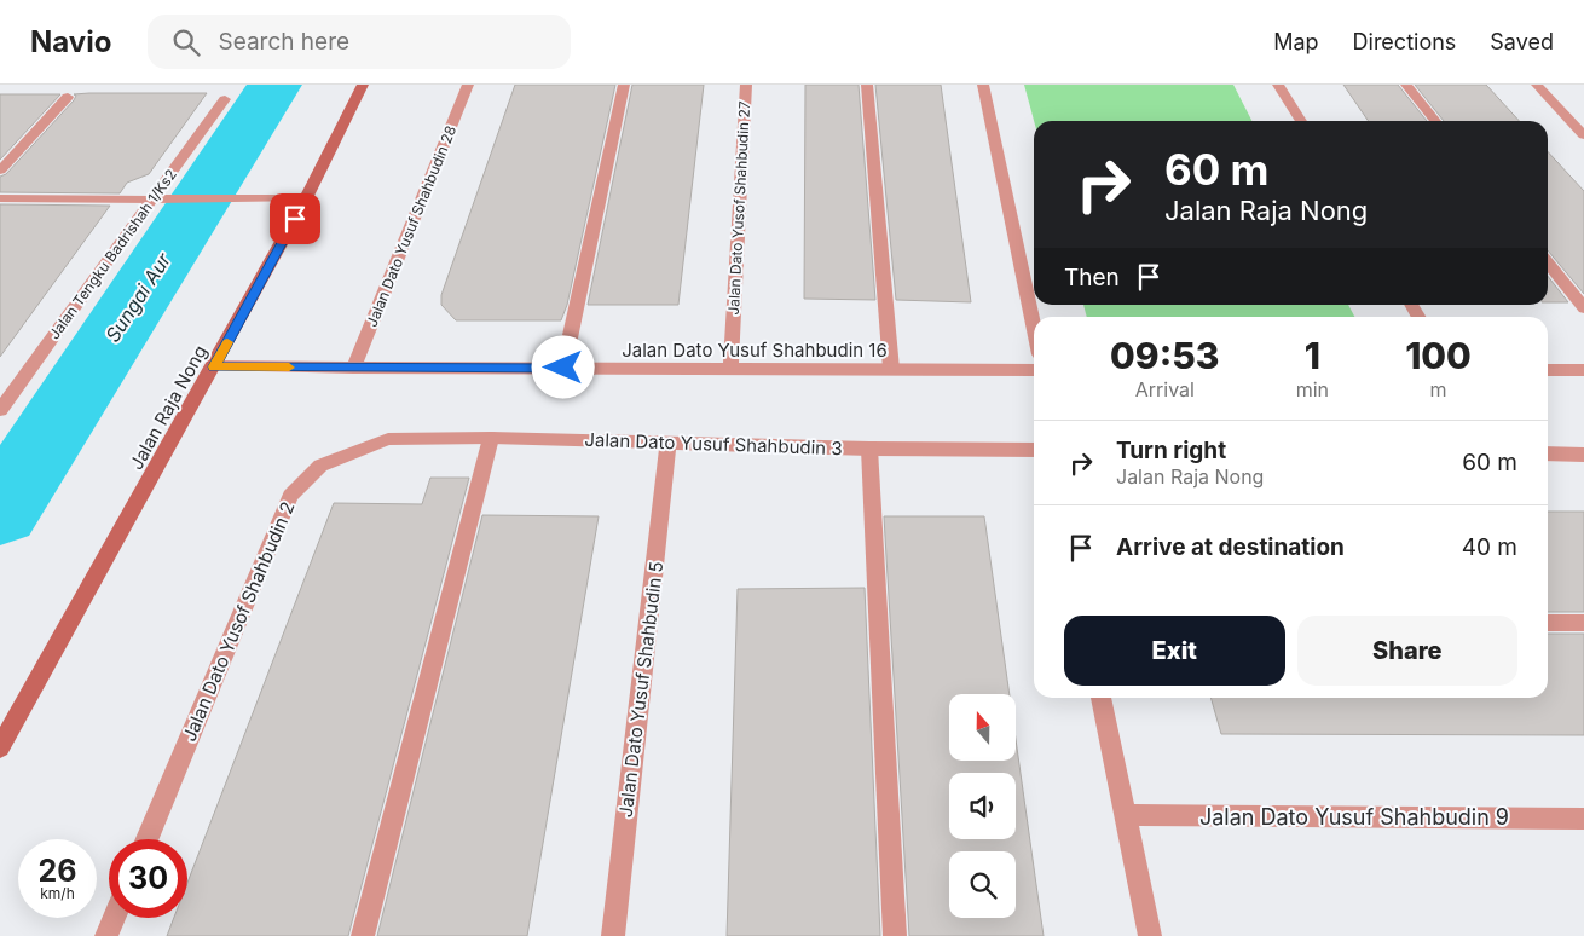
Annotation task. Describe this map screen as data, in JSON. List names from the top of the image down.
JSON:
{
  "streets": {
    "main road": ["Jalan Raja Nong"],
    "street": [
      "Jalan Dato Yusof Shahbudin 27",
      "Jalan Dato Yusuf Shahbudin 28",
      "Jalan Tengku Badrishah 1/Ks2",
      "Jalan Dato Yusuf Shahbudin 16",
      "Jalan Dato Yusuf Shahbudin 3",
      "Jalan Dato Yusof Shahbudin 2",
      "Jalan Dato Yusuf Shahbudin 5",
      "Jalan Dato Yusuf Shahbudin 9"
    ]
  },
  "crossings": [
    ["Jalan Dato Yusof Shahbudin 27", "Jalan Dato Yusuf Shahbudin 16"],
    ["Jalan Dato Yusuf Shahbudin 28", "Jalan Dato Yusuf Shahbudin 16"],
    ["Jalan Dato Yusuf Shahbudin 16", "Jalan Raja Nong"],
    ["Jalan Dato Yusuf Shahbudin 3", "Jalan Dato Yusof Shahbudin 2"],
    ["Jalan Dato Yusuf Shahbudin 3", "Jalan Dato Yusuf Shahbudin 5"]
  ],
  "water": ["Sungai Aur"],
  "north": "top",
  "page": {
    "header": "Navio",
    "search": "Search here",
    "nav": ["Map", "Directions", "Saved"],
    "turn": ["60 m", "Jalan Raja Nong"],
    "then": "Then",
    "eta": [
      "09:53",
      "Arrival",
      "1",
      "min",
      "100",
      "m"
    ],
    "list": [
      {
        "name": "Turn right",
        "note": "Jalan Raja Nong",
        "value": "60 m"
      },
      {
        "name": "Arrive at destination",
        "value": "40 m"
      }
    ],
    "buttons": ["Exit", "Share"],
    "speed": "26 km/h",
    "limit": "30"
  }
}
